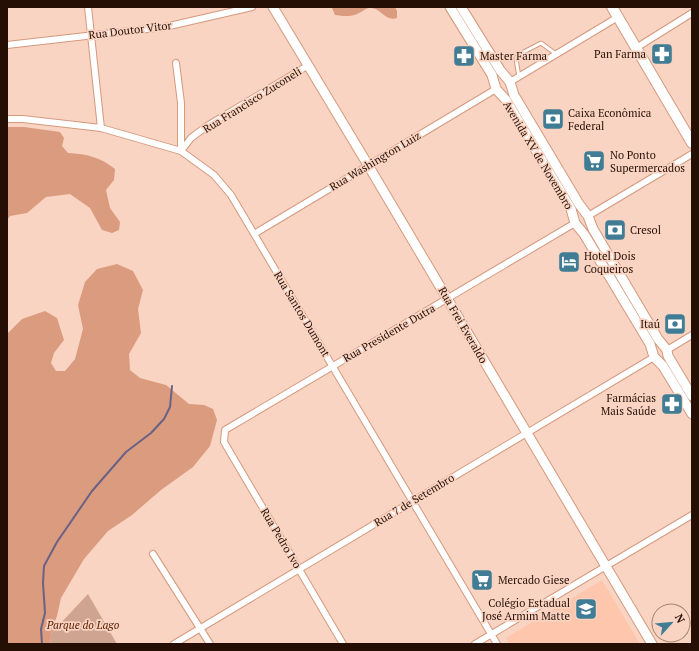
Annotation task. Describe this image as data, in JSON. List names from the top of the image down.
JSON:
{
  "streets": {
    "main road": ["Avenida XV de Novembro", "Rua Frei Everaldo"],
    "street": [
      "Rua Doutor Vitor",
      "Rua Francisco Zuconeli",
      "Rua Washington Luiz",
      "Rua Santos Dumont",
      "Rua Presidente Dutra",
      "Rua 7 de Setembro",
      "Rua Pedro Ivo"
    ]
  },
  "crossings": [
    ["Rua Francisco Zuconeli", "Rua Santos Dumont"],
    ["Rua Francisco Zuconeli", "Rua Frei Everaldo"],
    ["Avenida XV de Novembro", "Rua Washington Luiz"],
    ["Avenida XV de Novembro", "Rua Presidente Dutra"],
    ["Avenida XV de Novembro", "Rua 7 de Setembro"],
    ["Rua Washington Luiz", "Rua Santos Dumont"],
    ["Rua Washington Luiz", "Rua Frei Everaldo"],
    ["Rua Santos Dumont", "Rua Presidente Dutra"],
    ["Rua Santos Dumont", "Rua 7 de Setembro"],
    ["Rua Frei Everaldo", "Rua Presidente Dutra"],
    ["Rua Frei Everaldo", "Rua 7 de Setembro"],
    ["Rua Presidente Dutra", "Rua Pedro Ivo"],
    ["Rua 7 de Setembro", "Rua Pedro Ivo"]
  ],
  "parks": ["Parque do Lago"],
  "places": {
    "pharmacy": ["Pan Farma", "Master Farma", "Farmácias Mais Saúde"],
    "bank": ["Caixa Econômica Federal", "Cresol", "Itaú"],
    "supermarket": ["No Ponto Supermercados", "Mercado Giese"],
    "hotel": ["Hotel Dois Coqueiros"],
    "school or university": ["Colégio Estadual José Armim Matte"]
  },
  "north": "top right"
}
